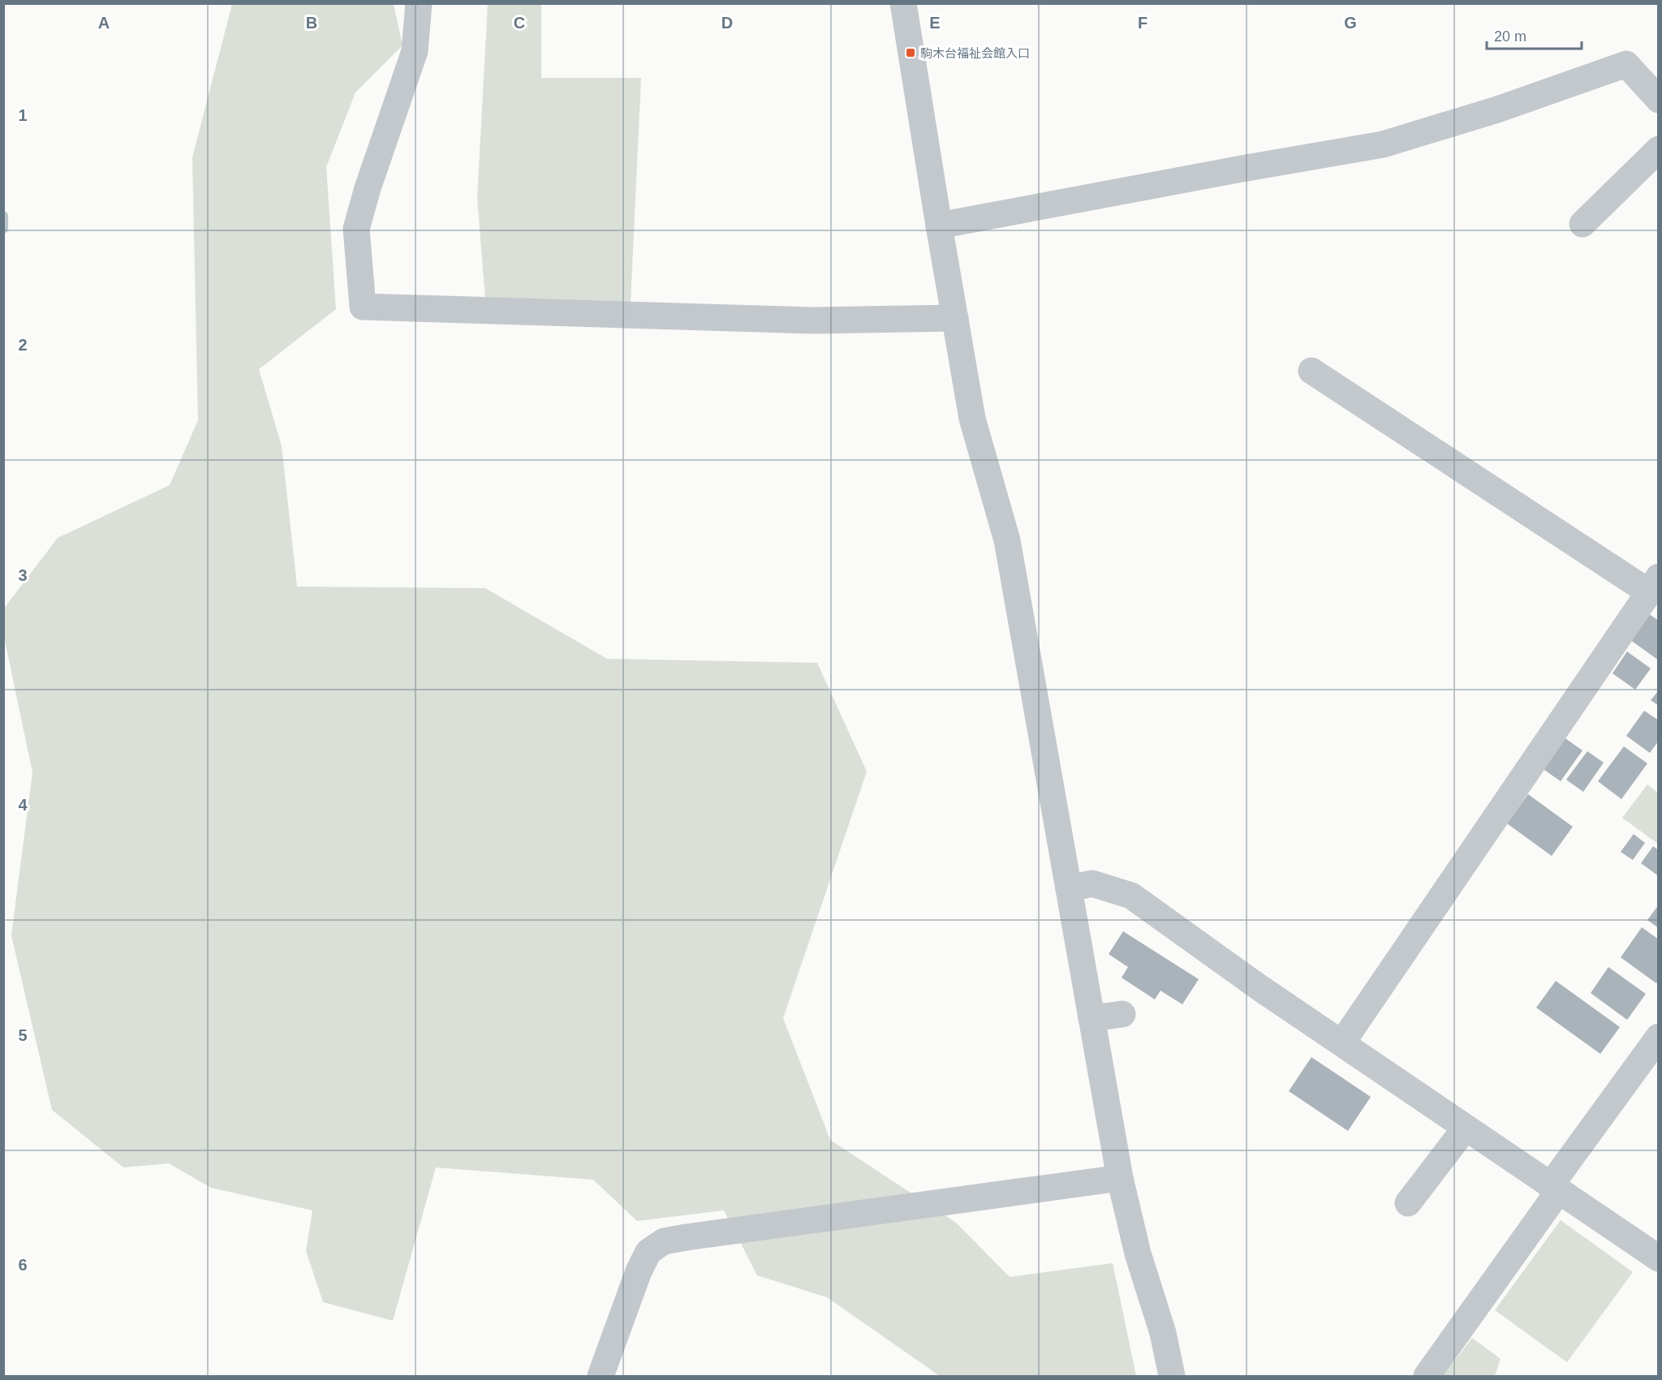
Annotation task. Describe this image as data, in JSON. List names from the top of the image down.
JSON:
{
  "places": {
    "transit": ["駒木台福祉会館入口"]
  },
  "scale_bar": "20 m",
  "grid": {
    "columns": [
      "A",
      "B",
      "C",
      "D",
      "E",
      "F",
      "G"
    ],
    "rows": [
      "1",
      "2",
      "3",
      "4",
      "5",
      "6"
    ]
  }
}
